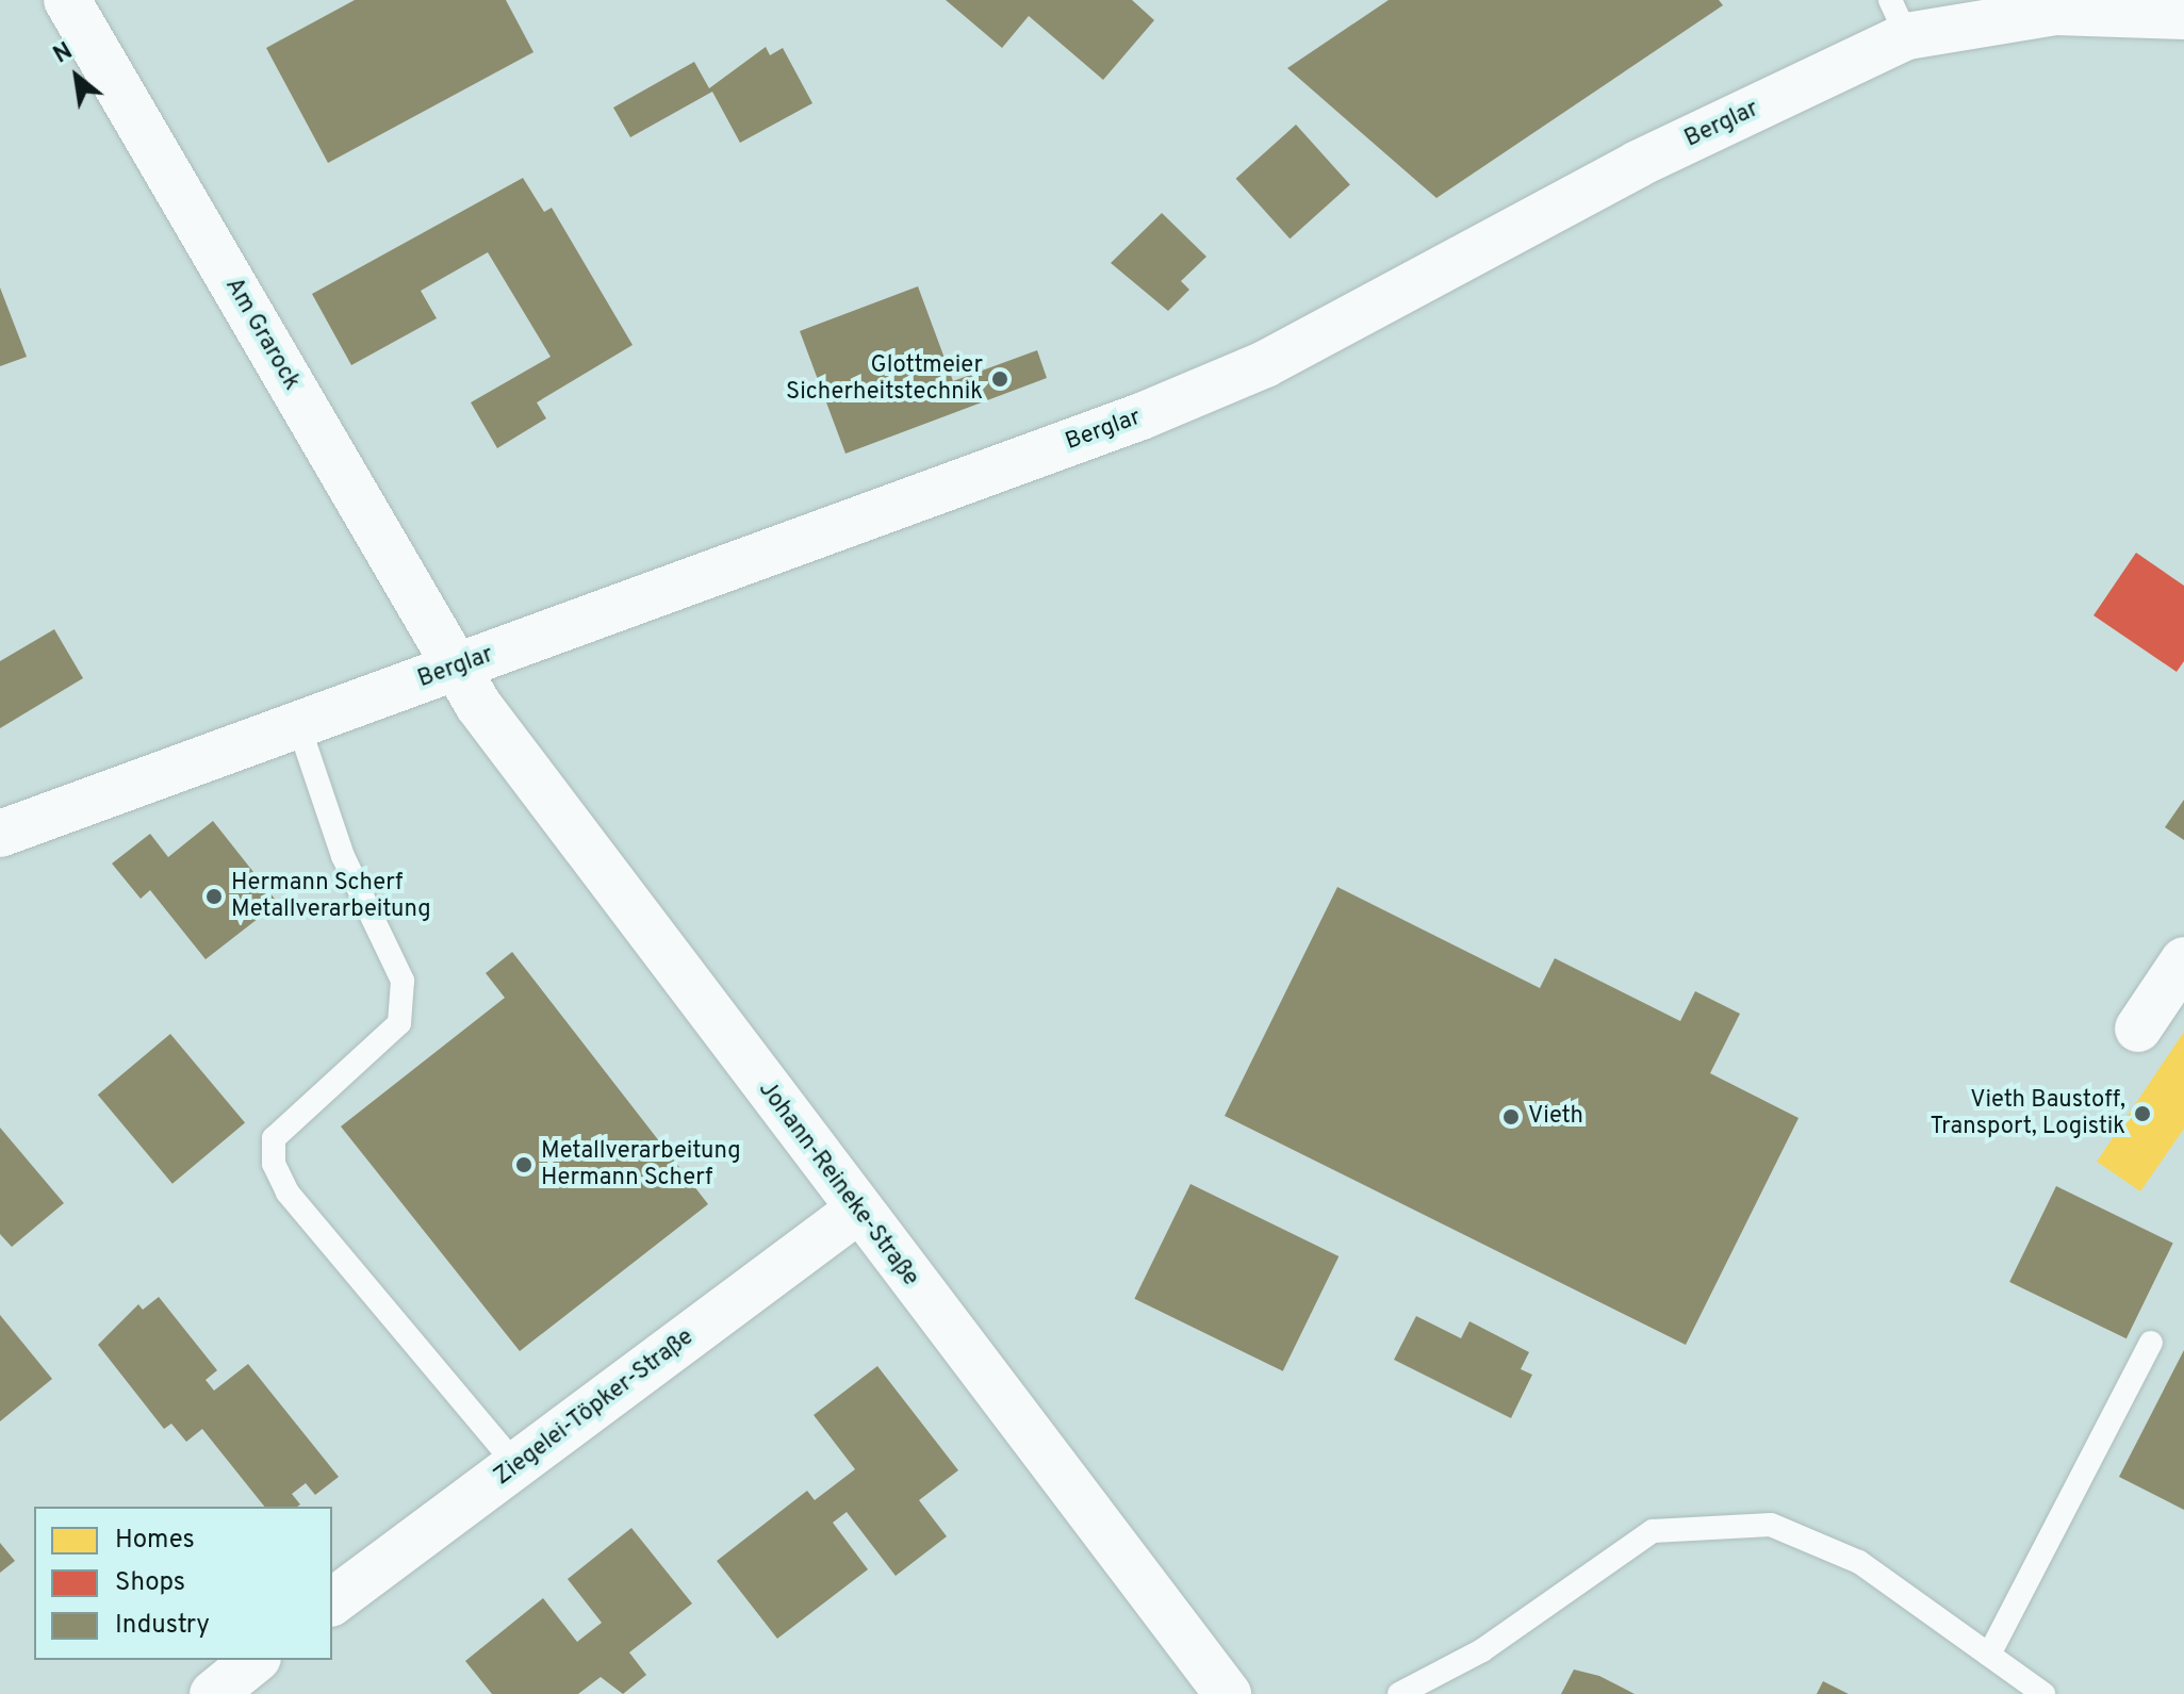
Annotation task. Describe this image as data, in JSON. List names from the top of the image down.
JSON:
{
  "streets": {
    "street": [
      "Berglar",
      "Am Grarock",
      "Johann-Reineke-Straße",
      "Ziegelei-Töpker-Straße"
    ]
  },
  "crossings": [
    ["Berglar", "Am Grarock"],
    ["Berglar", "Johann-Reineke-Straße"],
    ["Am Grarock", "Johann-Reineke-Straße"],
    ["Johann-Reineke-Straße", "Ziegelei-Töpker-Straße"]
  ],
  "places": [
    "Glottmeier Sicherheitstechnik",
    "Hermann Scherf Metallverarbeitung",
    "Vieth Baustoff, Transport, Logistik",
    "Vieth",
    "Metallverarbeitung Hermann Scherf"
  ],
  "legend": ["Homes", "Shops", "Industry"],
  "north": "top left"
}
